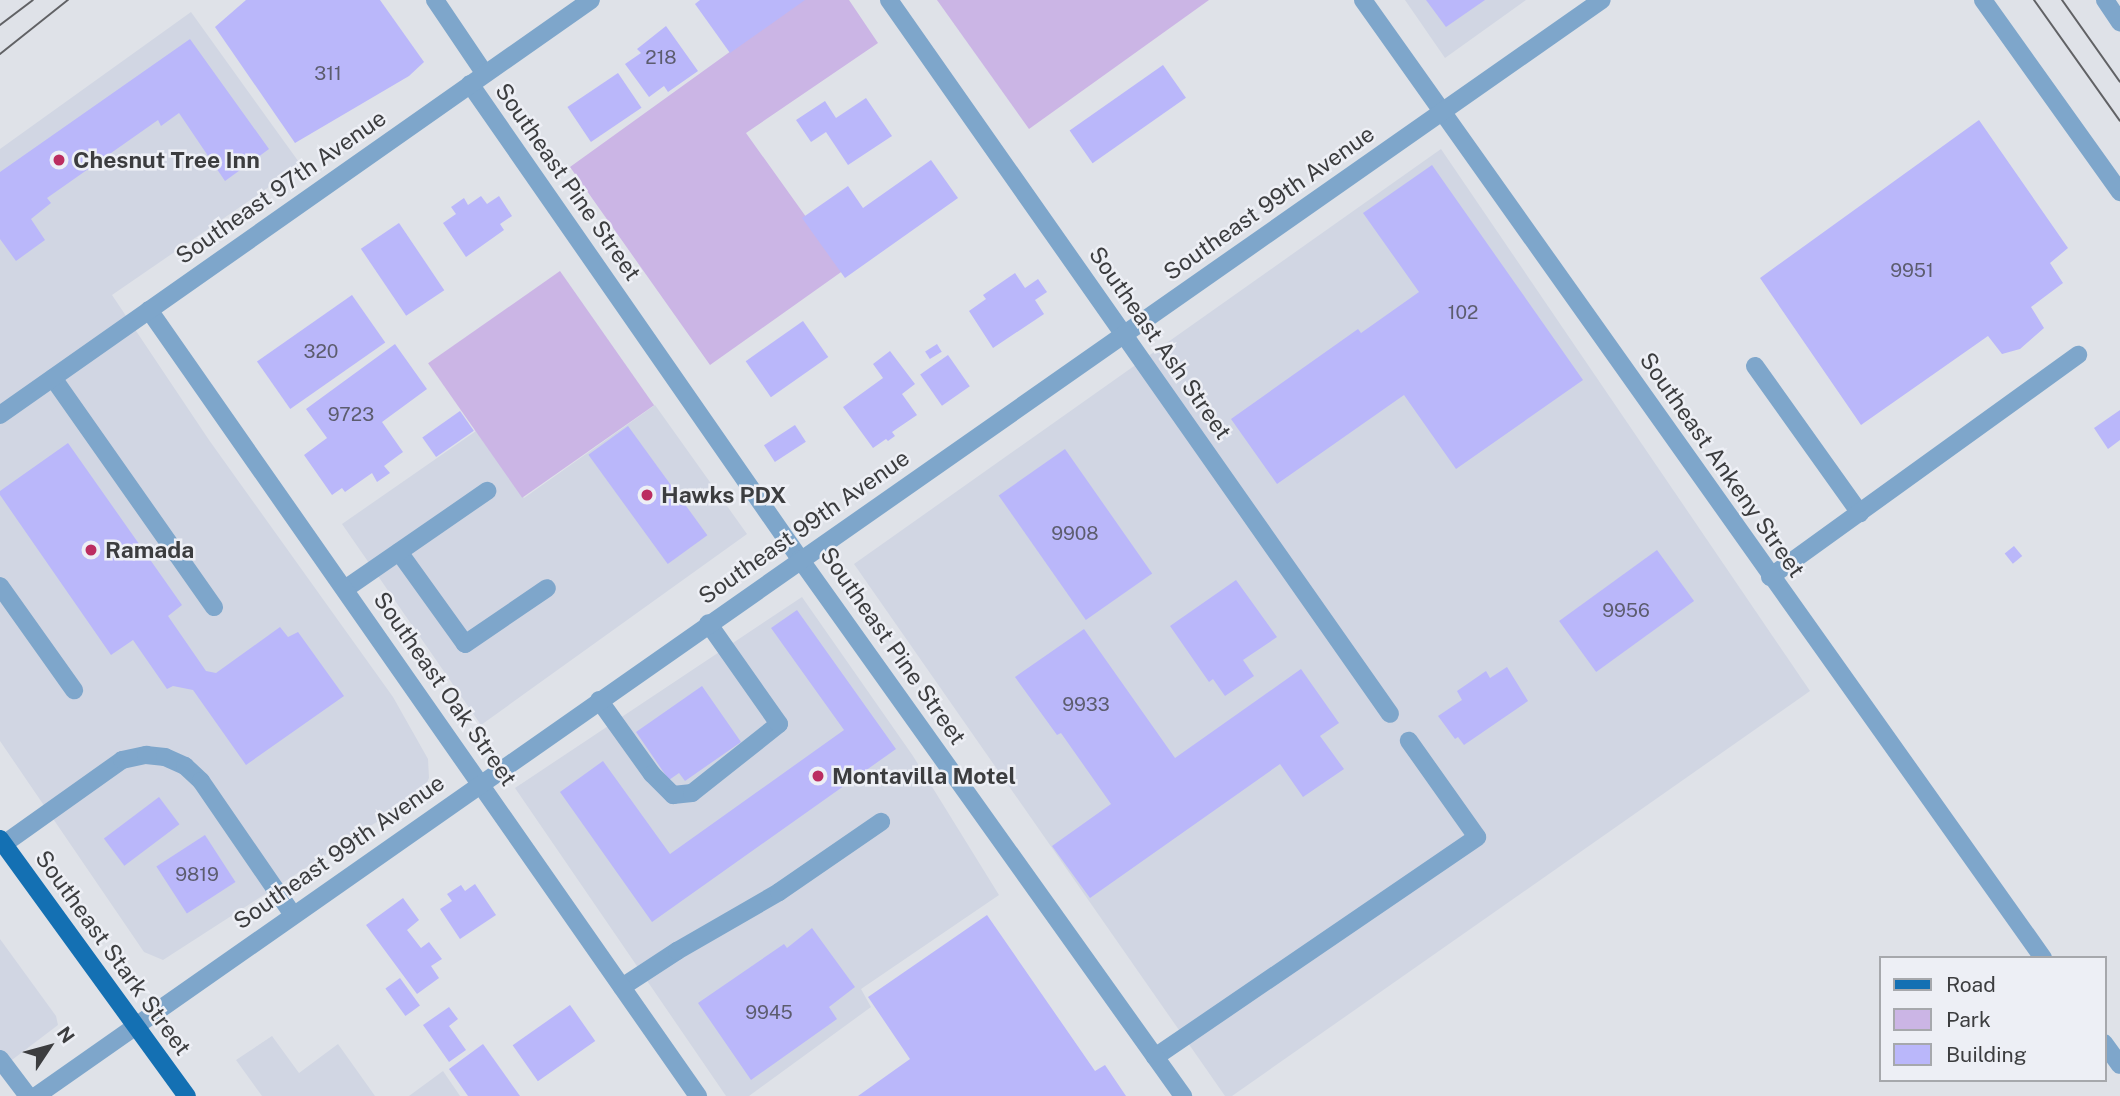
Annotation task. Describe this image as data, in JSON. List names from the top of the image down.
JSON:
{
  "streets": {
    "main road": ["Southeast Stark Street"],
    "street": [
      "Southeast Pine Street",
      "Southeast 97th Avenue",
      "Southeast 99th Avenue",
      "Southeast Ash Street",
      "Southeast Ankeny Street",
      "Southeast Oak Street"
    ]
  },
  "crossings": [
    ["Southeast Pine Street", "Southeast 97th Avenue"],
    ["Southeast Pine Street", "Southeast 99th Avenue"],
    ["Southeast 97th Avenue", "Southeast Oak Street"],
    ["Southeast 99th Avenue", "Southeast Ash Street"],
    ["Southeast 99th Avenue", "Southeast Ankeny Street"],
    ["Southeast 99th Avenue", "Southeast Oak Street"],
    ["Southeast 99th Avenue", "Southeast Stark Street"]
  ],
  "places": [
    "Chesnut Tree Inn",
    "Hawks PDX",
    "Ramada",
    "Montavilla Motel"
  ],
  "house_numbers": [
    "218",
    "311",
    "9951",
    "102",
    "320",
    "9723",
    "9908",
    "9956",
    "9933",
    "9819",
    "9945"
  ],
  "legend": ["Road", "Park", "Building"],
  "north": "top right"
}
